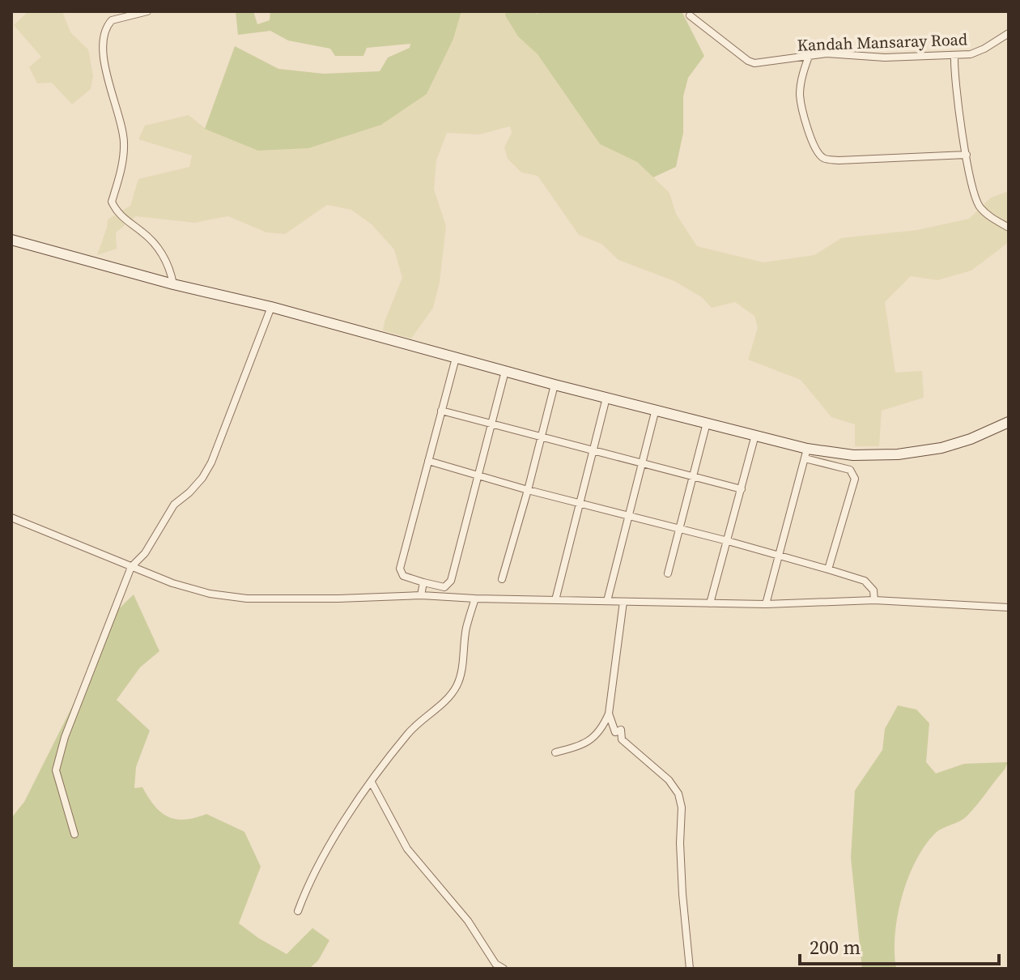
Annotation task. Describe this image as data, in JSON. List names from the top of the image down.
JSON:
{
  "streets": {
    "street": ["Kandah Mansaray Road"]
  },
  "scale_bar": "200 m"
}
